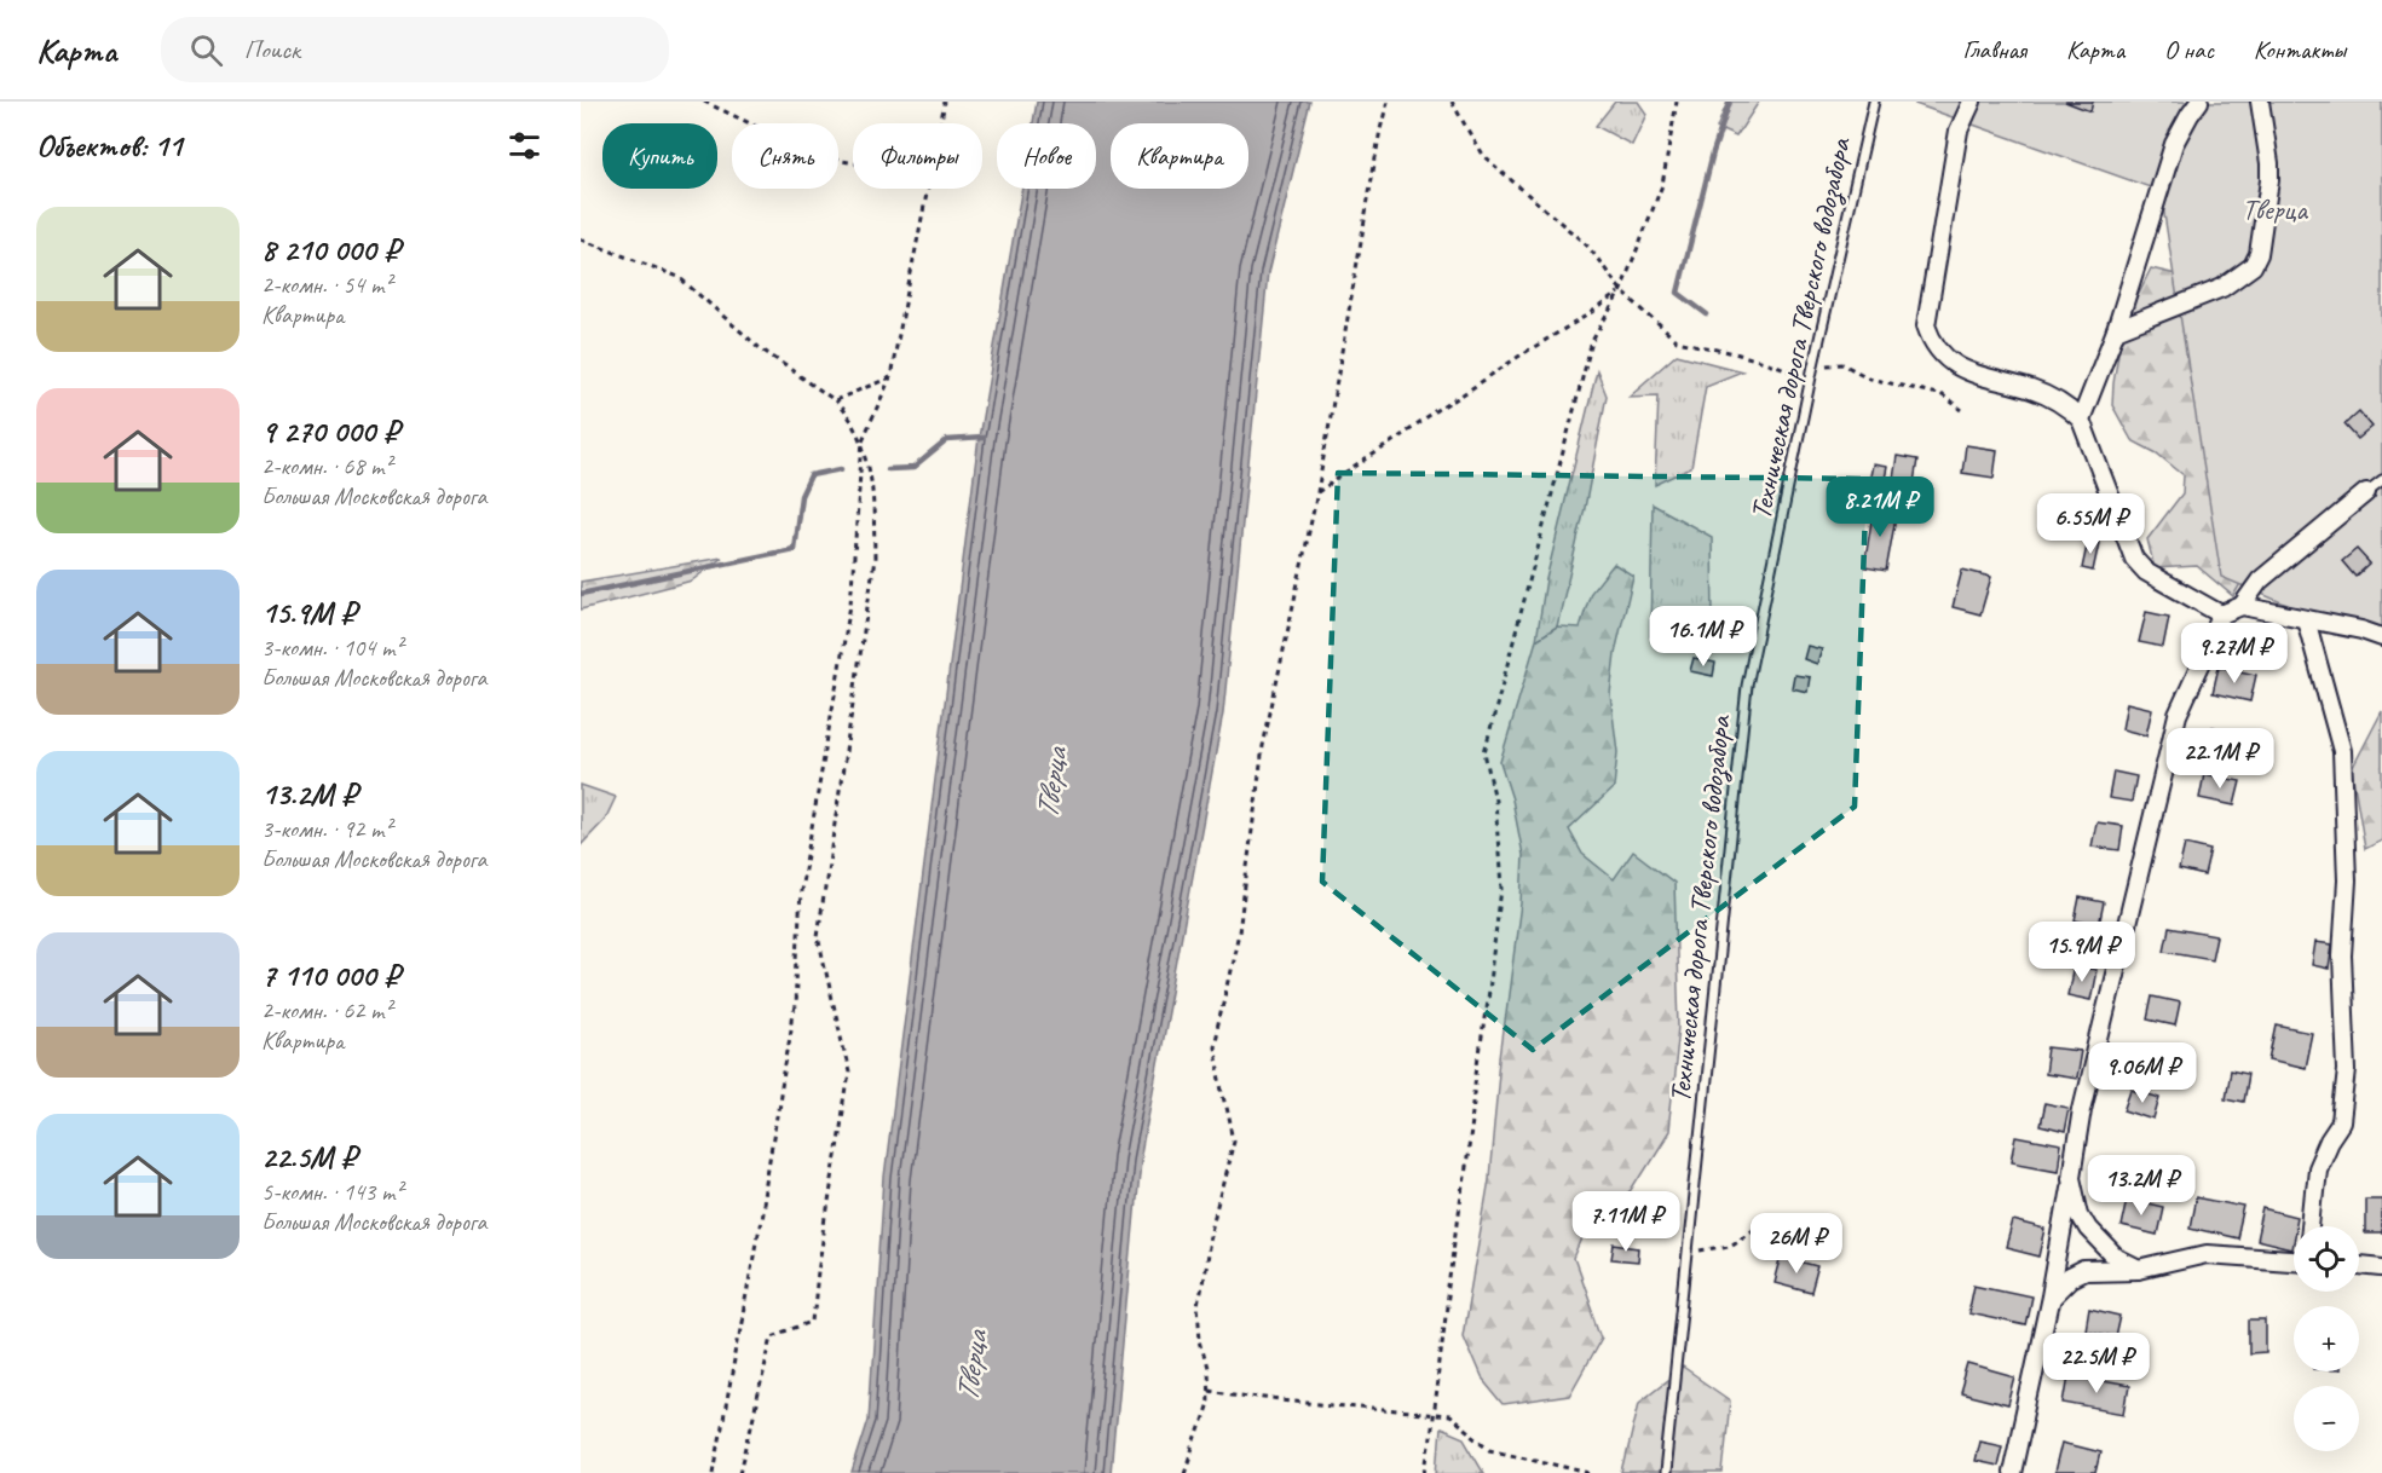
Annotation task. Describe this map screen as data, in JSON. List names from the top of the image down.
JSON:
{
  "streets": {
    "lane": ["Техническая дорога Тверского водозабора"]
  },
  "water": ["Тверца"],
  "parks": ["Тверца"],
  "page": {
    "header": "Карта",
    "search": "Поиск",
    "nav": [
      "Главная",
      "Карта",
      "О нас",
      "Контакты"
    ],
    "heading": "Объектов: 11",
    "chip": [
      "Купить",
      "Снять",
      "Фильтры",
      "Новое",
      "Квартира"
    ],
    "list": [
      {
        "name": "8 210 000 ₽",
        "note": "2-комн. · 54 m² · Квартира"
      },
      {
        "name": "9 270 000 ₽",
        "note": "2-комн. · 68 m² · Большая Московская дорога"
      },
      {
        "name": "15.9M ₽",
        "note": "3-комн. · 104 m² · Большая Московская дорога"
      },
      {
        "name": "13.2M ₽",
        "note": "3-комн. · 92 m² · Большая Московская дорога"
      },
      {
        "name": "7 110 000 ₽",
        "note": "2-комн. · 62 m² · Квартира"
      },
      {
        "name": "22.5M ₽",
        "note": "5-комн. · 143 m² · Большая Московская дорога"
      }
    ],
    "price": [
      "8.21M ₽",
      "6.55M ₽",
      "16.1M ₽",
      "9.27M ₽",
      "22.1M ₽",
      "15.9M ₽",
      "9.06M ₽",
      "13.2M ₽",
      "7.11M ₽",
      "26M ₽",
      "22.5M ₽"
    ],
    "map_buttons": ["+", "−"]
  }
}
